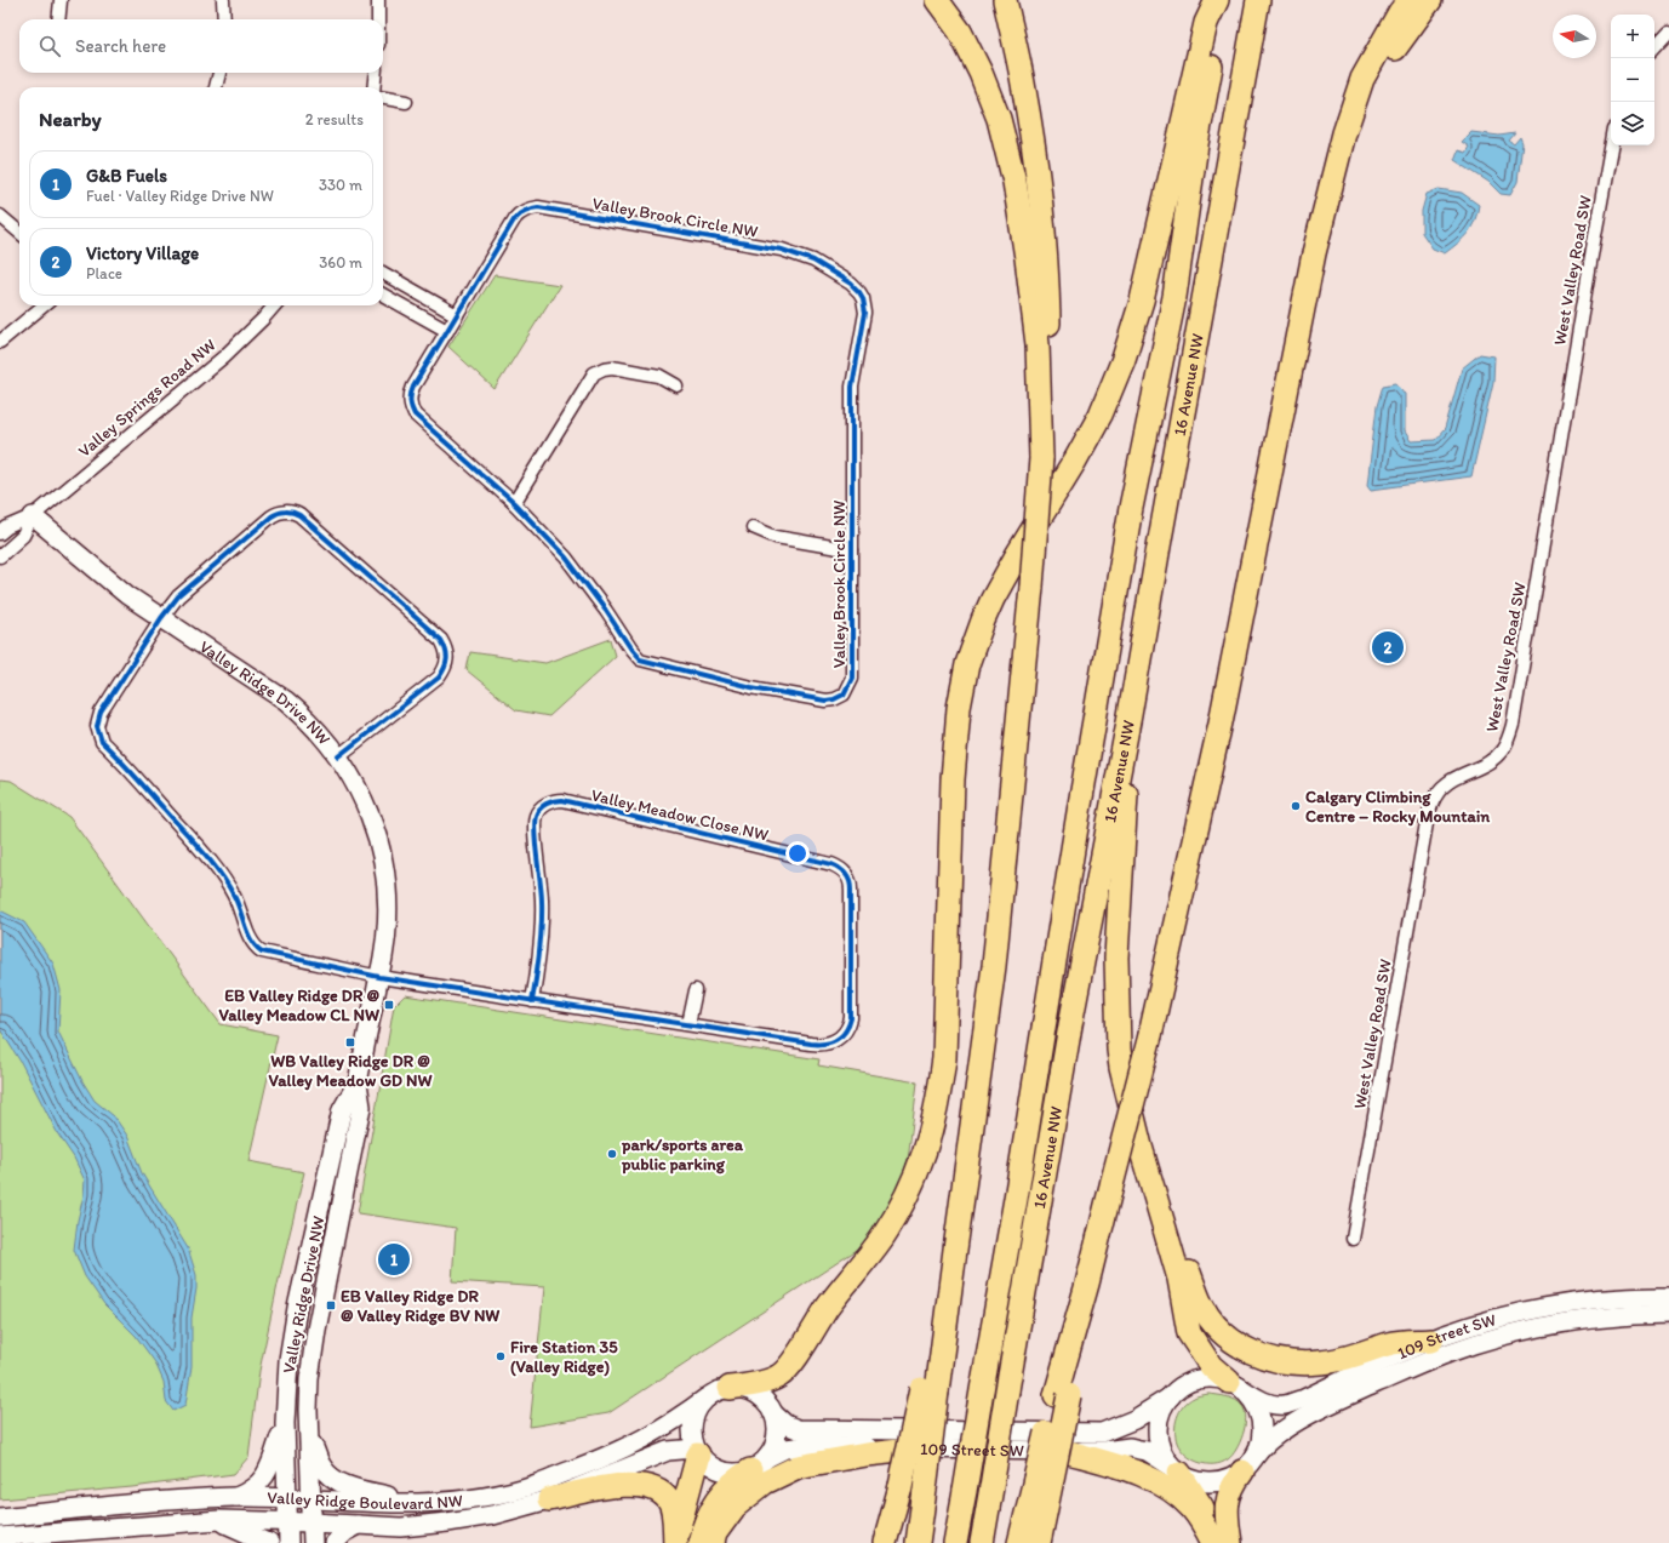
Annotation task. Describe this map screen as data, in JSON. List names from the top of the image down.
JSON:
{
  "streets": {
    "highway": ["16 Avenue NW"],
    "street": [
      "Valley Brook Circle NW",
      "West Valley Road SW",
      "Valley Springs Road NW",
      "Valley Ridge Drive NW",
      "Valley Meadow Close NW",
      "109 Street SW",
      "Valley Ridge Boulevard NW"
    ]
  },
  "crossings": [
    ["Valley Springs Road NW", "Valley Ridge Drive NW"],
    ["Valley Ridge Drive NW", "Valley Meadow Close NW"],
    ["Valley Ridge Drive NW", "Valley Ridge Boulevard NW"],
    ["109 Street SW", "Valley Ridge Boulevard NW"]
  ],
  "places": {
    "other": ["Calgary Climbing Centre – Rocky Mountain", "park/sports area public parking", "Fire Station 35 (Valley Ridge)"],
    "transit": ["EB Valley Ridge DR @ Valley Meadow CL NW", "WB Valley Ridge DR @ Valley Meadow GD NW", "EB Valley Ridge DR @ Valley Ridge BV NW"]
  },
  "north": "left",
  "page": {
    "map_buttons": ["+", "−"],
    "search": "Search here",
    "heading": ["Nearby", "2 results"],
    "list": [
      {
        "mark": "1",
        "name": "G&B Fuels",
        "note": "Fuel · Valley Ridge Drive NW",
        "value": "330 m"
      },
      {
        "mark": "2",
        "name": "Victory Village",
        "note": "Place",
        "value": "360 m"
      }
    ],
    "pins": ["2", "1"]
  }
}
